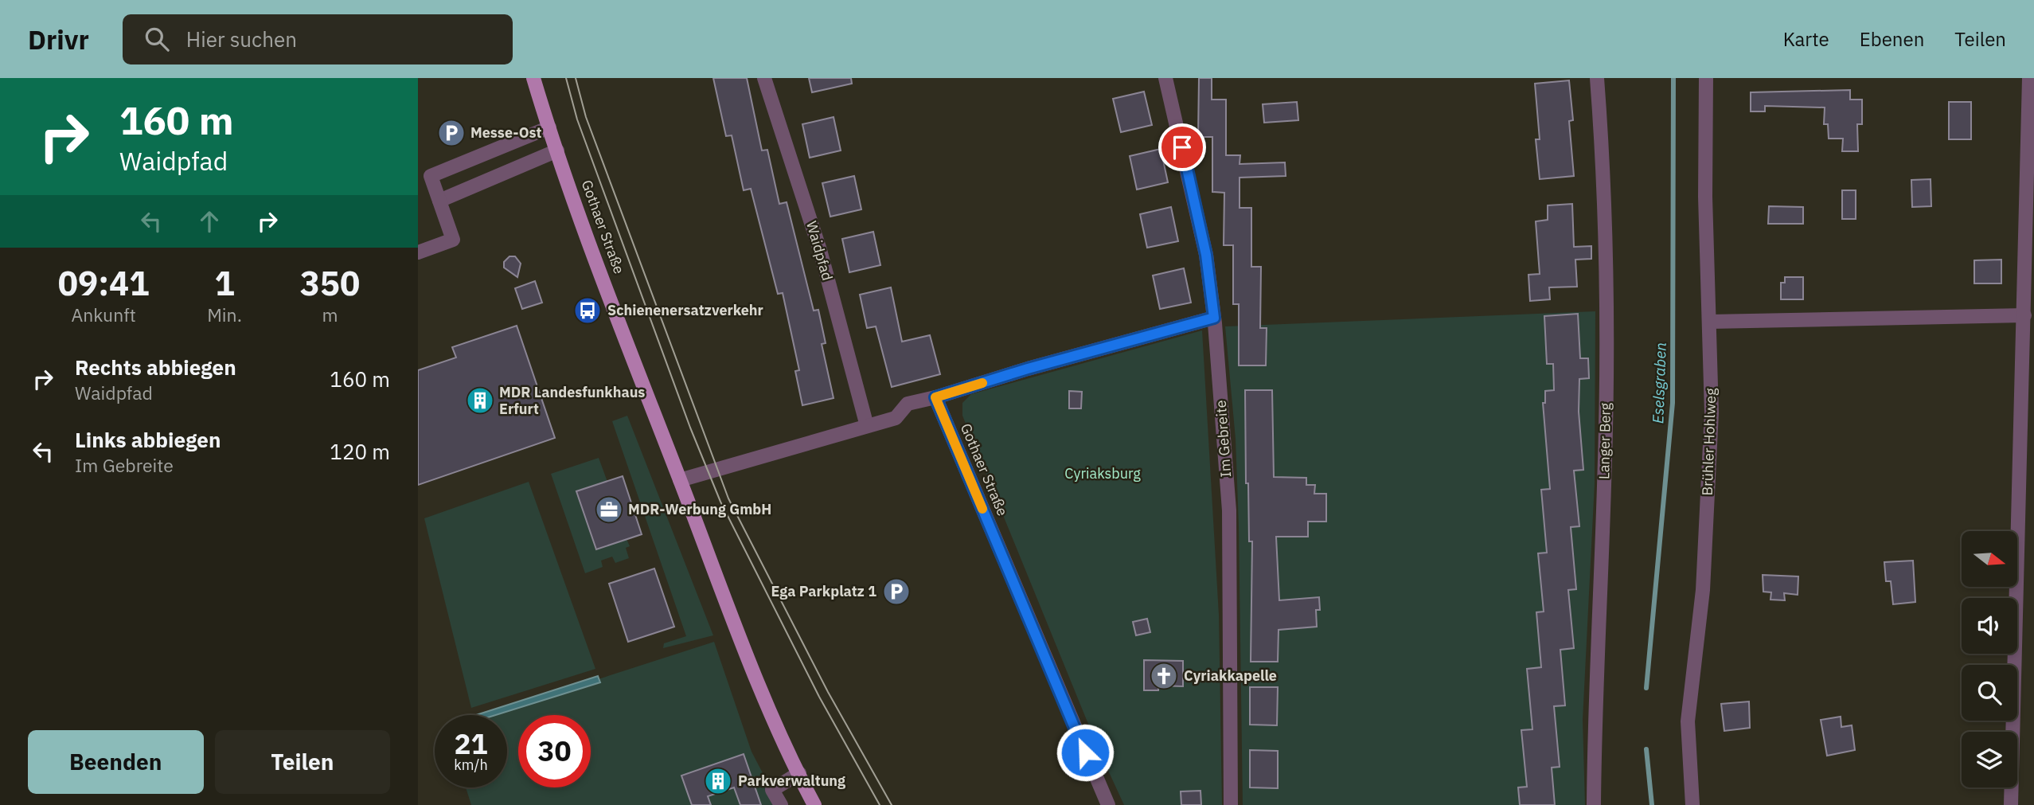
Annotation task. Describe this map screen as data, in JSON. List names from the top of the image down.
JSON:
{
  "streets": {
    "main road": ["Gothaer Straße"],
    "street": [
      "Waidpfad",
      "Im Gebreite",
      "Langer Berg",
      "Brühler Hohlweg"
    ]
  },
  "water": ["Eselsgraben"],
  "parks": ["Cyriaksburg"],
  "places": {
    "parking": ["Messe-Ost", "Ega Parkplatz 1"],
    "bus stop": ["Schienenersatzverkehr"],
    "building": ["MDR Landesfunkhaus Erfurt", "Parkverwaltung"],
    "office": ["MDR-Werbung GmbH"],
    "church": ["Cyriakkapelle"]
  },
  "north": "right",
  "page": {
    "header": "Drivr",
    "search": "Hier suchen",
    "nav": ["Karte", "Ebenen", "Teilen"],
    "turn": ["160 m", "Waidpfad"],
    "eta": [
      "09:41",
      "Ankunft",
      "1",
      "Min.",
      "350",
      "m"
    ],
    "list": [
      {
        "name": "Rechts abbiegen",
        "note": "Waidpfad",
        "value": "160 m"
      },
      {
        "name": "Links abbiegen",
        "note": "Im Gebreite",
        "value": "120 m"
      }
    ],
    "speed": "21 km/h",
    "limit": "30",
    "buttons": ["Beenden", "Teilen"]
  }
}
